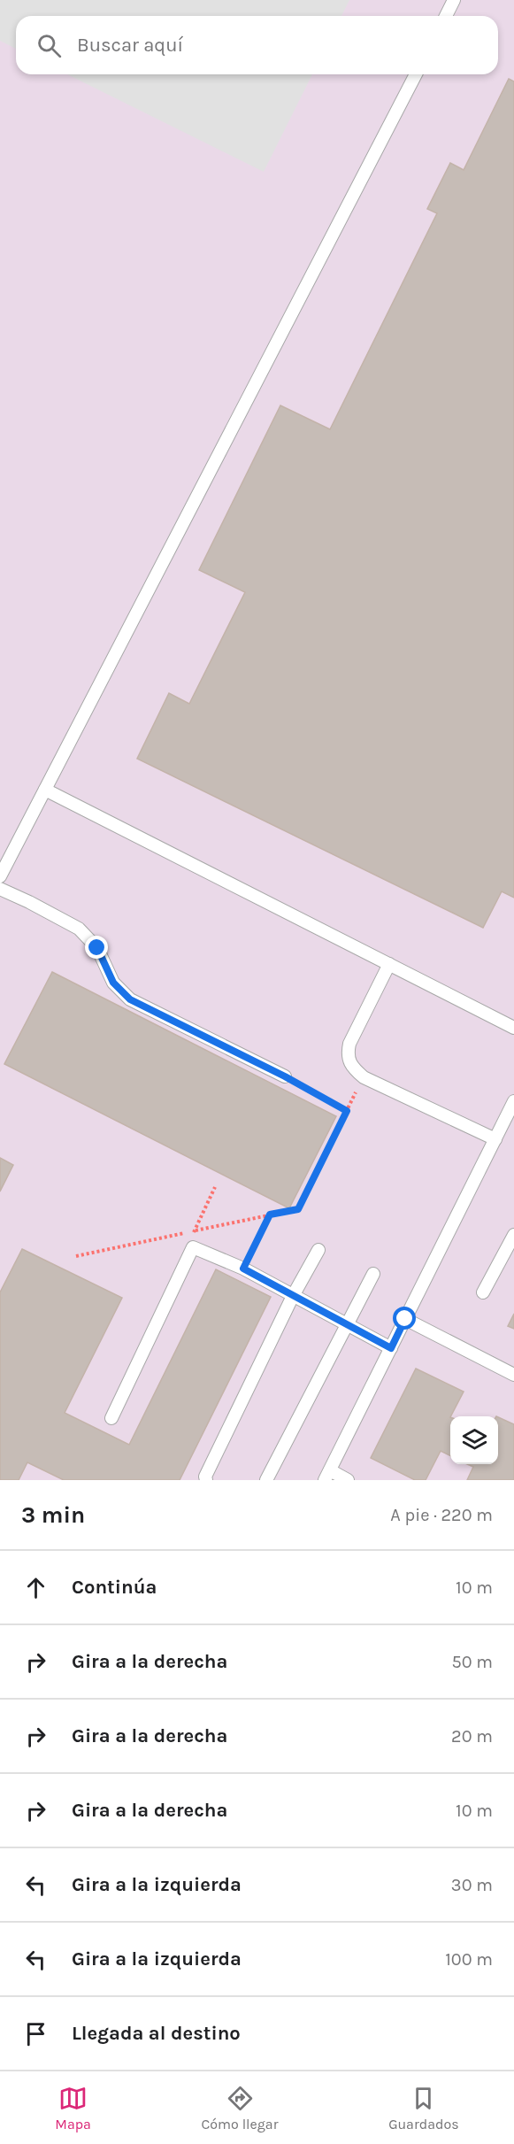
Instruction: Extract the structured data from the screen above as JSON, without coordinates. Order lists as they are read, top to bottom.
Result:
{
  "page": {
    "search": "Buscar aquí",
    "heading": ["3 min", "A pie · 220 m"],
    "list": [
      ["Continúa", "10 m"],
      ["Gira a la derecha", "50 m"],
      ["Gira a la derecha", "20 m"],
      ["Gira a la derecha", "10 m"],
      ["Gira a la izquierda", "30 m"],
      ["Gira a la izquierda", "100 m"],
      "Llegada al destino"
    ],
    "nav": ["Mapa", "Cómo llegar", "Guardados"]
  }
}
